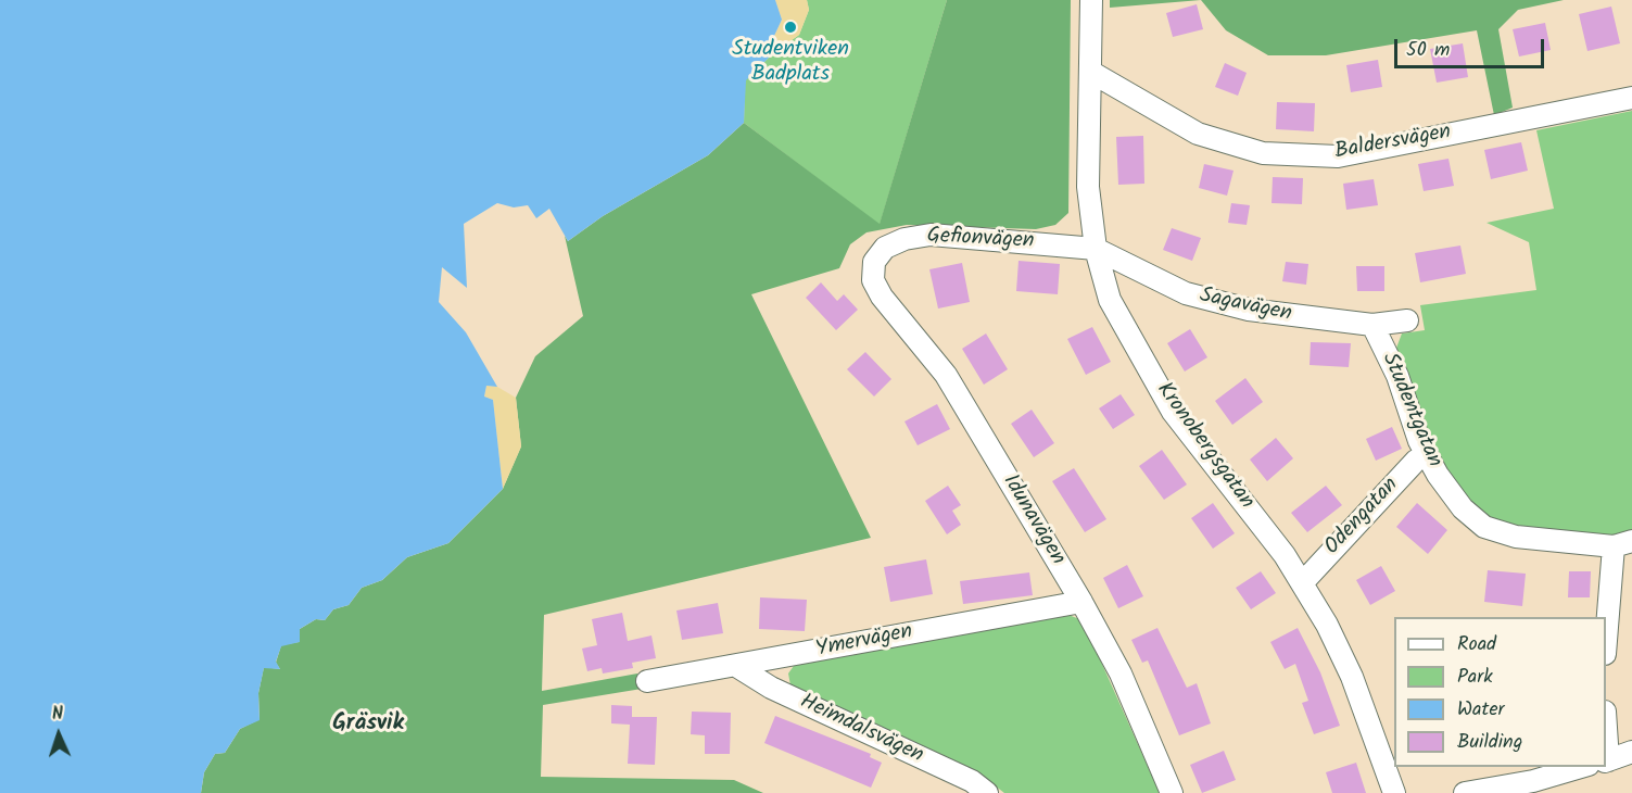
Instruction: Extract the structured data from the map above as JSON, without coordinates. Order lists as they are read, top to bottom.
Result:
{
  "streets": {
    "street": [
      "Baldersvägen",
      "Gefionvägen",
      "Sagavägen",
      "Studentgatan",
      "Kronobergsgatan",
      "Odengatan",
      "Idunavägen",
      "Ymervägen",
      "Heimdalsvägen"
    ]
  },
  "crossings": [
    ["Baldersvägen", "Kronobergsgatan"],
    ["Gefionvägen", "Sagavägen"],
    ["Gefionvägen", "Kronobergsgatan"],
    ["Gefionvägen", "Idunavägen"],
    ["Sagavägen", "Studentgatan"],
    ["Sagavägen", "Kronobergsgatan"],
    ["Studentgatan", "Odengatan"],
    ["Kronobergsgatan", "Odengatan"],
    ["Idunavägen", "Ymervägen"],
    ["Ymervägen", "Heimdalsvägen"]
  ],
  "districts": ["Gräsvik"],
  "places": ["Studentviken Badplats"],
  "legend": [
    "Road",
    "Park",
    "Water",
    "Building"
  ],
  "scale_bar": "50 m",
  "north": "top"
}
